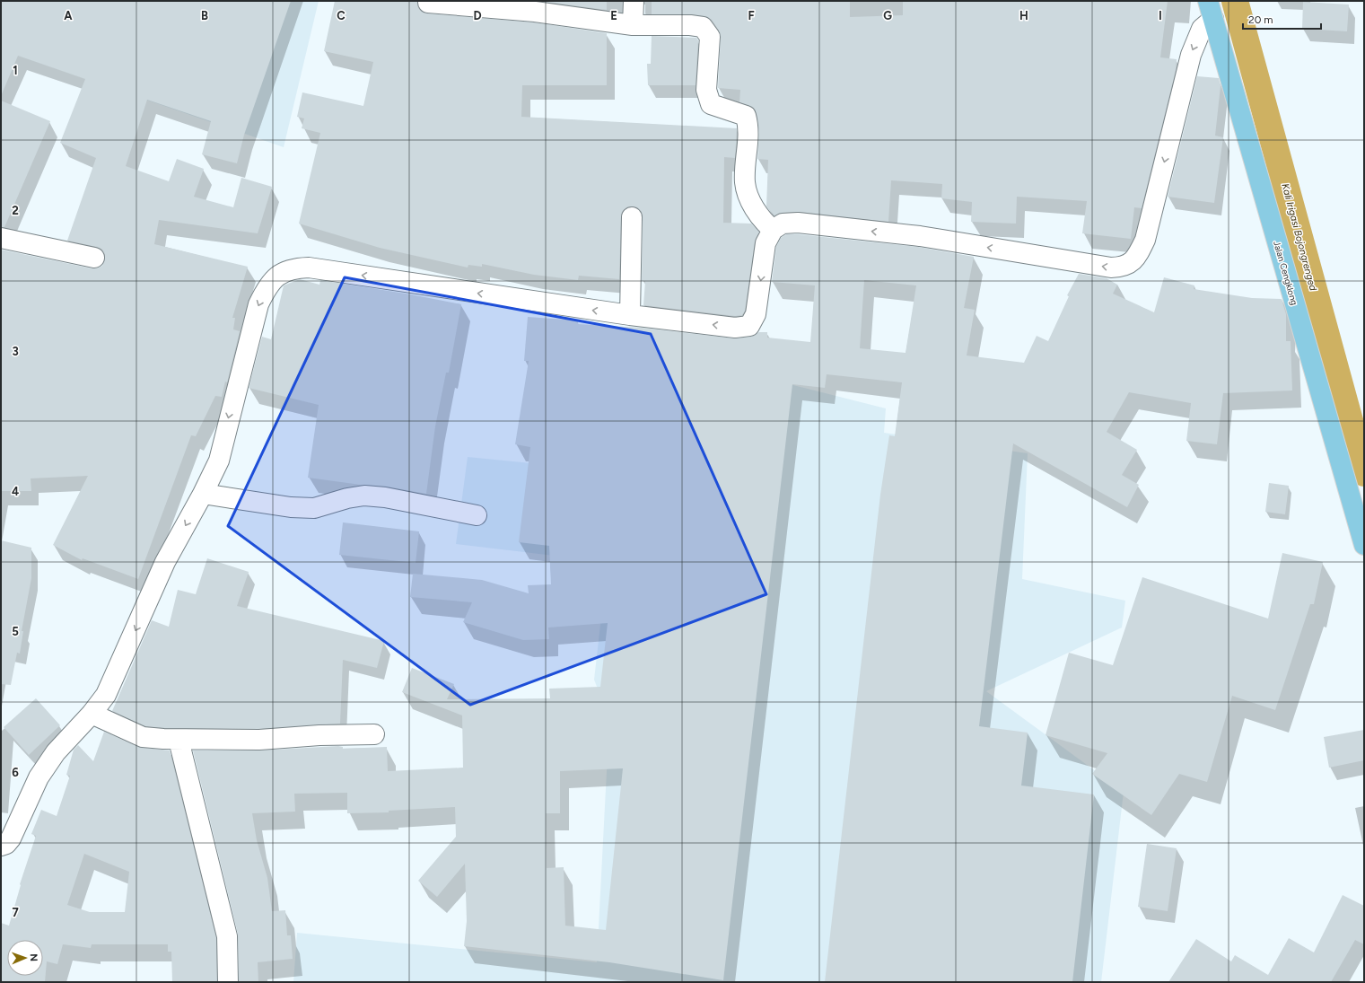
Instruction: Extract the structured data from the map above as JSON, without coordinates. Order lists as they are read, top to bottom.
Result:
{
  "streets": {
    "main road": ["Jalan Cengklong"]
  },
  "water": ["Kali Irigasi Bojongrenged"],
  "scale_bar": "20 m",
  "north": "right",
  "grid": {
    "columns": [
      "A",
      "B",
      "C",
      "D",
      "E",
      "F",
      "G",
      "H",
      "I"
    ],
    "rows": [
      "1",
      "2",
      "3",
      "4",
      "5",
      "6",
      "7"
    ]
  }
}
